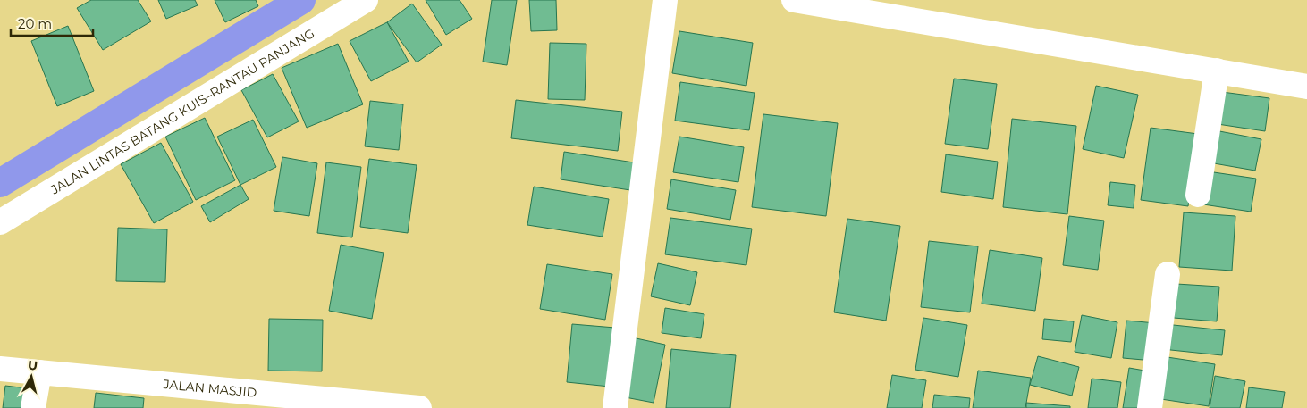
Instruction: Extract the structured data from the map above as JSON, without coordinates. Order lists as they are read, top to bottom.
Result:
{
  "streets": {
    "street": ["JALAN LINTAS BATANG KUIS–RANTAU PANJANG", "JALAN MASJID"]
  },
  "scale_bar": "20 m",
  "north": "top"
}
